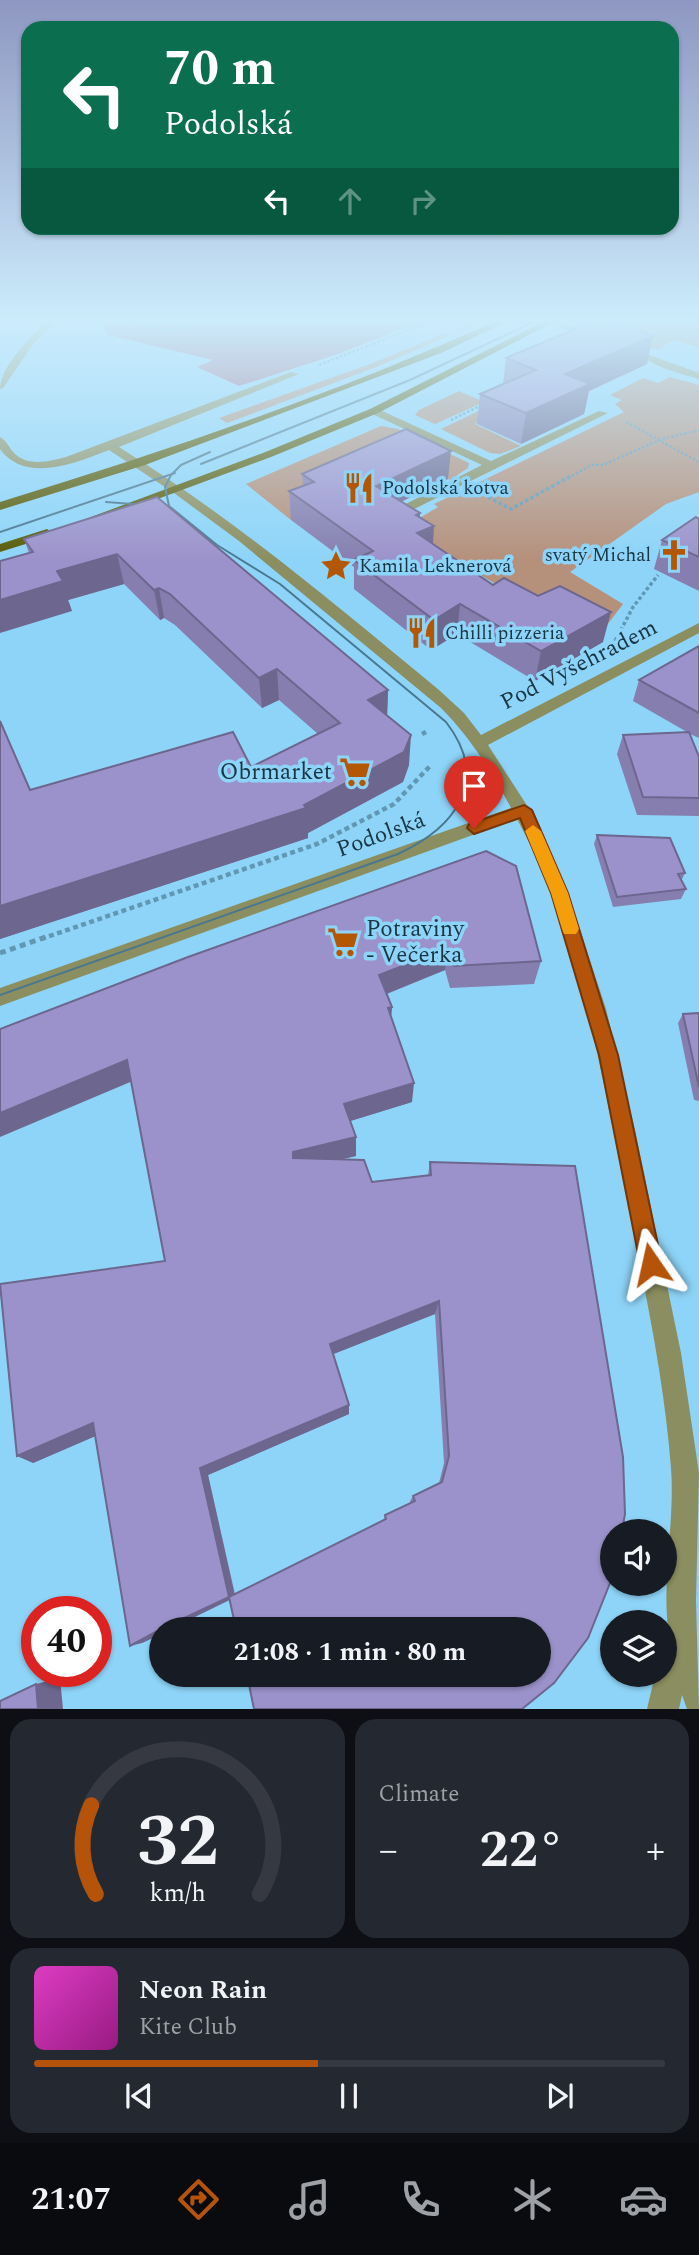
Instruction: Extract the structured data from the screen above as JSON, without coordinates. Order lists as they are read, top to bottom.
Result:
{
  "streets": {
    "street": ["Pod Vyšehradem", "Podolská"]
  },
  "places": {
    "restaurant": ["Podolská kotva", "Chilli pizzeria"],
    "church": ["svatý Michal"],
    "place": ["Kamila Leknerová"],
    "supermarket": ["Obrmarket", "Potraviny - Večerka"]
  },
  "page": {
    "turn": ["70 m", "Podolská"],
    "limit": "40",
    "trip": "21:08 · 1 min · 80 m",
    "tile": "Climate",
    "heat": ["−", "22°", "+"],
    "song": ["Neon Rain", "Kite Club"],
    "tabs": "21:07",
    "gauge": ["32", "km/h"]
  }
}
